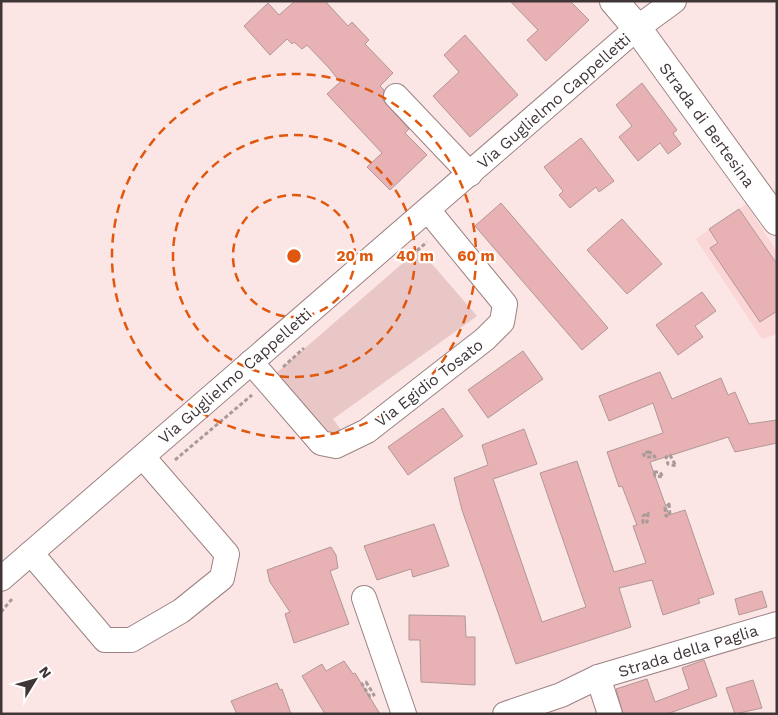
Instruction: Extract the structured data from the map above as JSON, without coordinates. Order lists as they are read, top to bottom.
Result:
{
  "streets": {
    "street": [
      "Via Guglielmo Cappelletti",
      "Strada di Bertesina",
      "Via Egidio Tosato",
      "Strada della Paglia"
    ]
  },
  "crossings": [
    ["Via Guglielmo Cappelletti", "Strada di Bertesina"],
    ["Via Guglielmo Cappelletti", "Via Egidio Tosato"]
  ],
  "north": "top right",
  "rings": ["20 m", "40 m", "60 m"]
}
